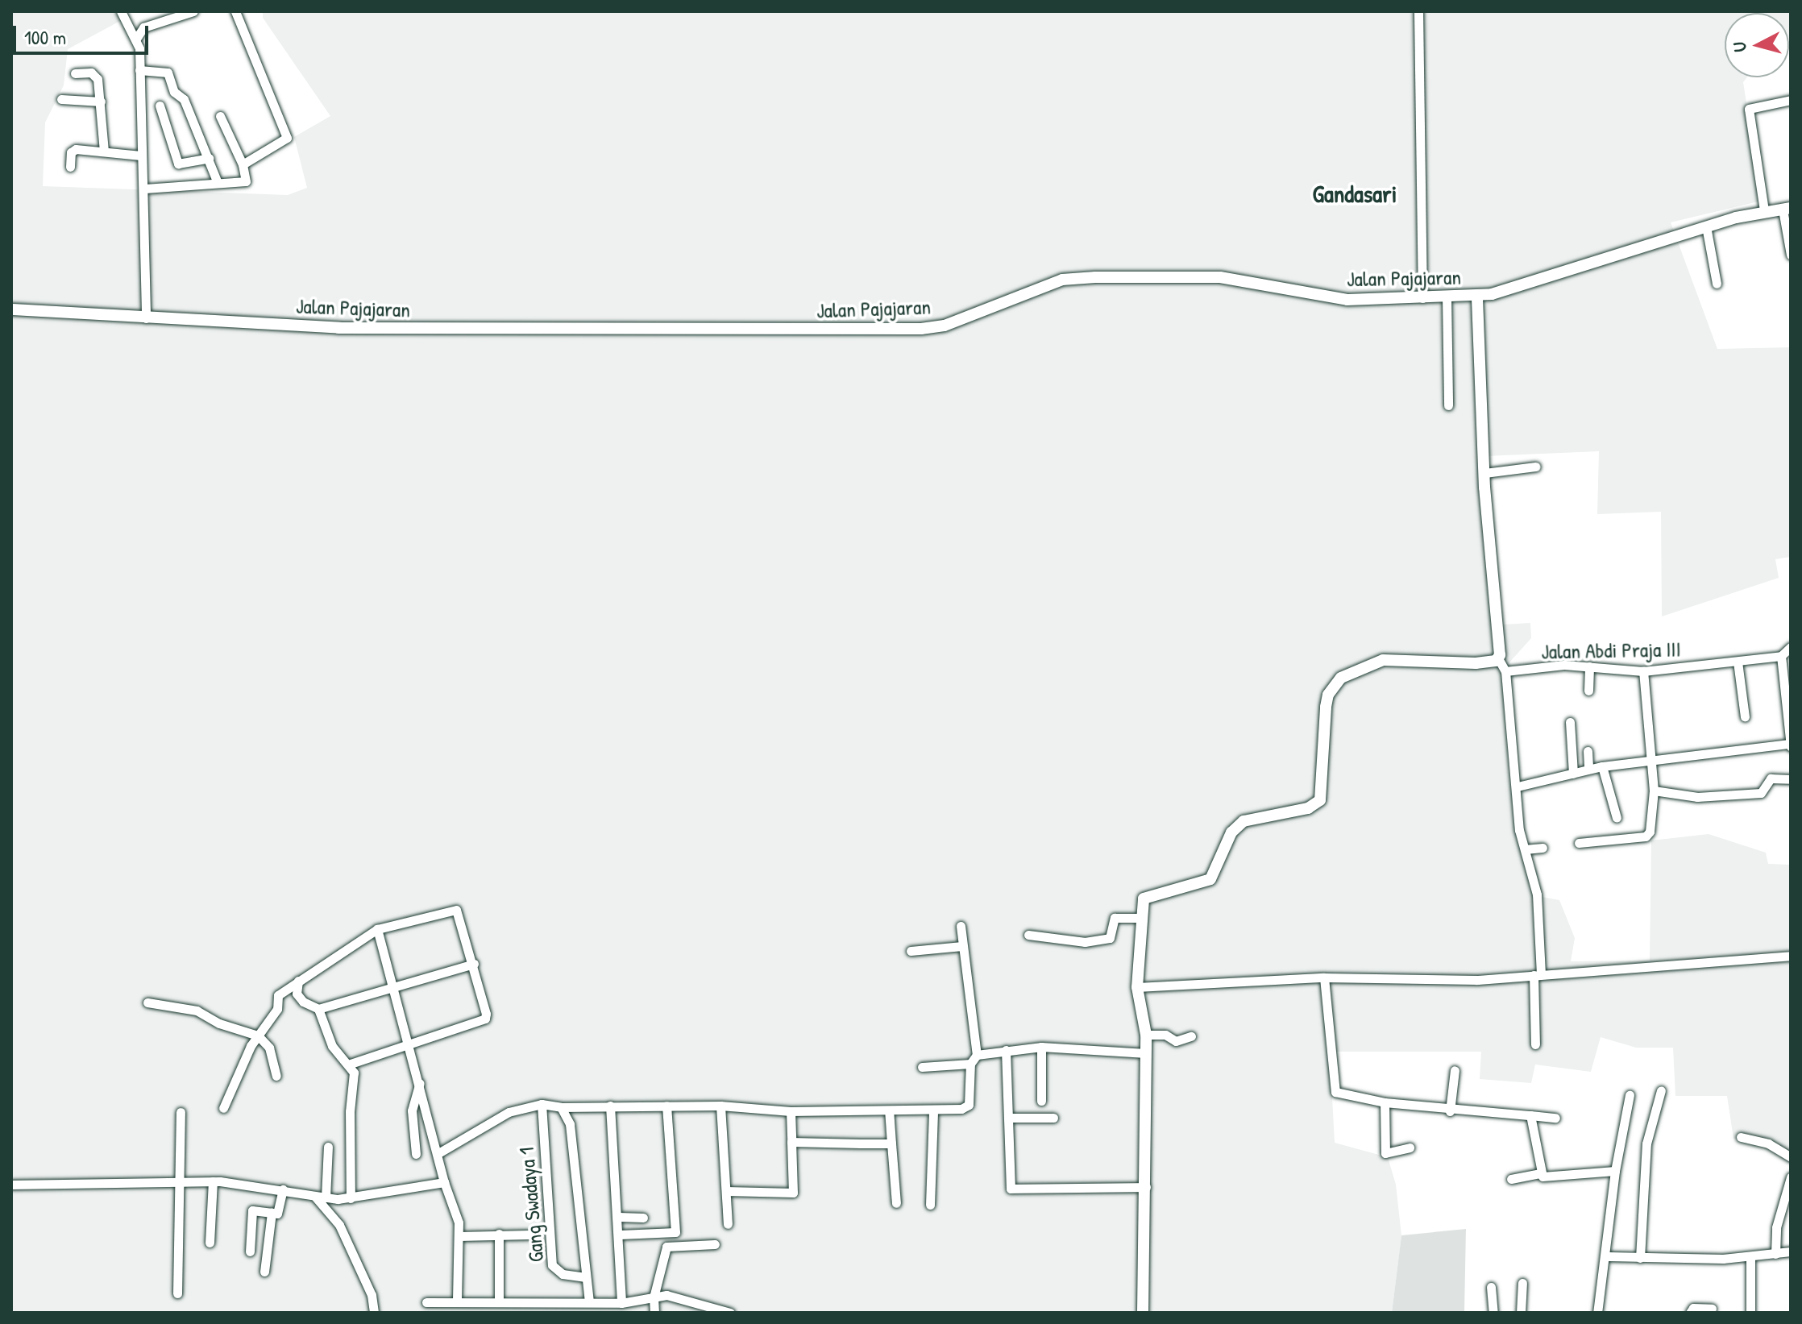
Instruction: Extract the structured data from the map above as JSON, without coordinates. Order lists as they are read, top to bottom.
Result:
{
  "streets": {
    "main road": ["Jalan Pajajaran"],
    "street": ["Jalan Abdi Praja III", "Gang Swadaya 1"]
  },
  "districts": ["Gandasari"],
  "scale_bar": "100 m",
  "north": "left"
}
